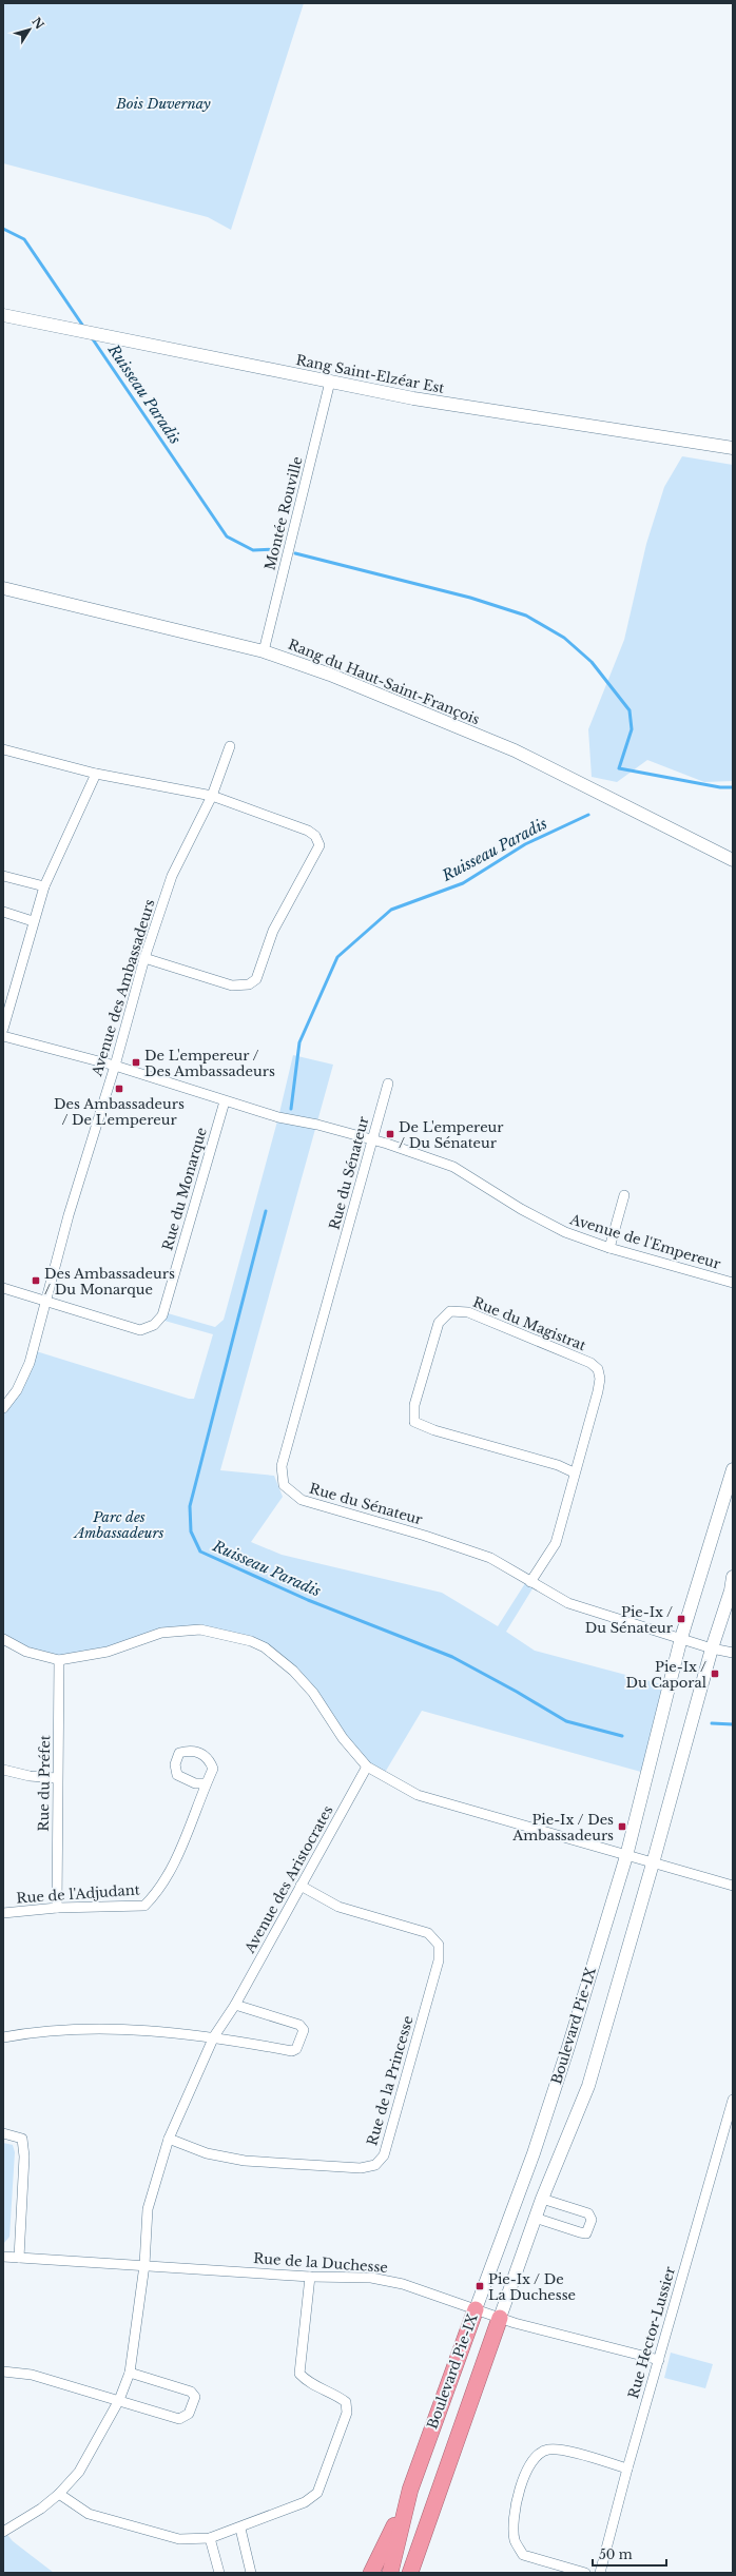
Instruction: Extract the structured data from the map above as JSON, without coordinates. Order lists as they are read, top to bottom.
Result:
{
  "streets": {
    "highway": ["Boulevard Pie-IX"],
    "street": [
      "Rang Saint-Elzéar Est",
      "Montée Rouville",
      "Rang du Haut-Saint-François",
      "Avenue des Ambassadeurs",
      "Rue du Sénateur",
      "Rue du Monarque",
      "Avenue de l'Empereur",
      "Rue du Magistrat",
      "Rue du Préfet",
      "Avenue des Aristocrates",
      "Rue de l'Adjudant",
      "Rue de la Princesse",
      "Rue de la Duchesse",
      "Rue Hector-Lussier"
    ]
  },
  "crossings": [
    ["Rang Saint-Elzéar Est", "Montée Rouville"],
    ["Montée Rouville", "Rang du Haut-Saint-François"],
    ["Avenue des Ambassadeurs", "Rue du Monarque"],
    ["Avenue des Ambassadeurs", "Avenue de l'Empereur"],
    ["Rue du Sénateur", "Avenue de l'Empereur"],
    ["Rue du Sénateur", "Rue du Magistrat"],
    ["Rue du Sénateur", "Boulevard Pie-IX"],
    ["Rue du Monarque", "Avenue de l'Empereur"],
    ["Rue du Préfet", "Rue de l'Adjudant"],
    ["Avenue des Aristocrates", "Rue de la Princesse"],
    ["Avenue des Aristocrates", "Rue de la Duchesse"],
    ["Boulevard Pie-IX", "Rue de la Duchesse"],
    ["Rue de la Duchesse", "Rue Hector-Lussier"]
  ],
  "water": ["Ruisseau Paradis"],
  "parks": ["Bois Duvernay", "Parc des Ambassadeurs"],
  "places": {
    "transit": [
      "De L'empereur / Des Ambassadeurs",
      "Des Ambassadeurs / De L'empereur",
      "De L'empereur / Du Sénateur",
      "Des Ambassadeurs / Du Monarque",
      "Pie-Ix / Du Sénateur",
      "Pie-Ix / Du Caporal",
      "Pie-Ix / Des Ambassadeurs",
      "Pie-Ix / De La Duchesse"
    ]
  },
  "scale_bar": "50 m",
  "north": "top right"
}
